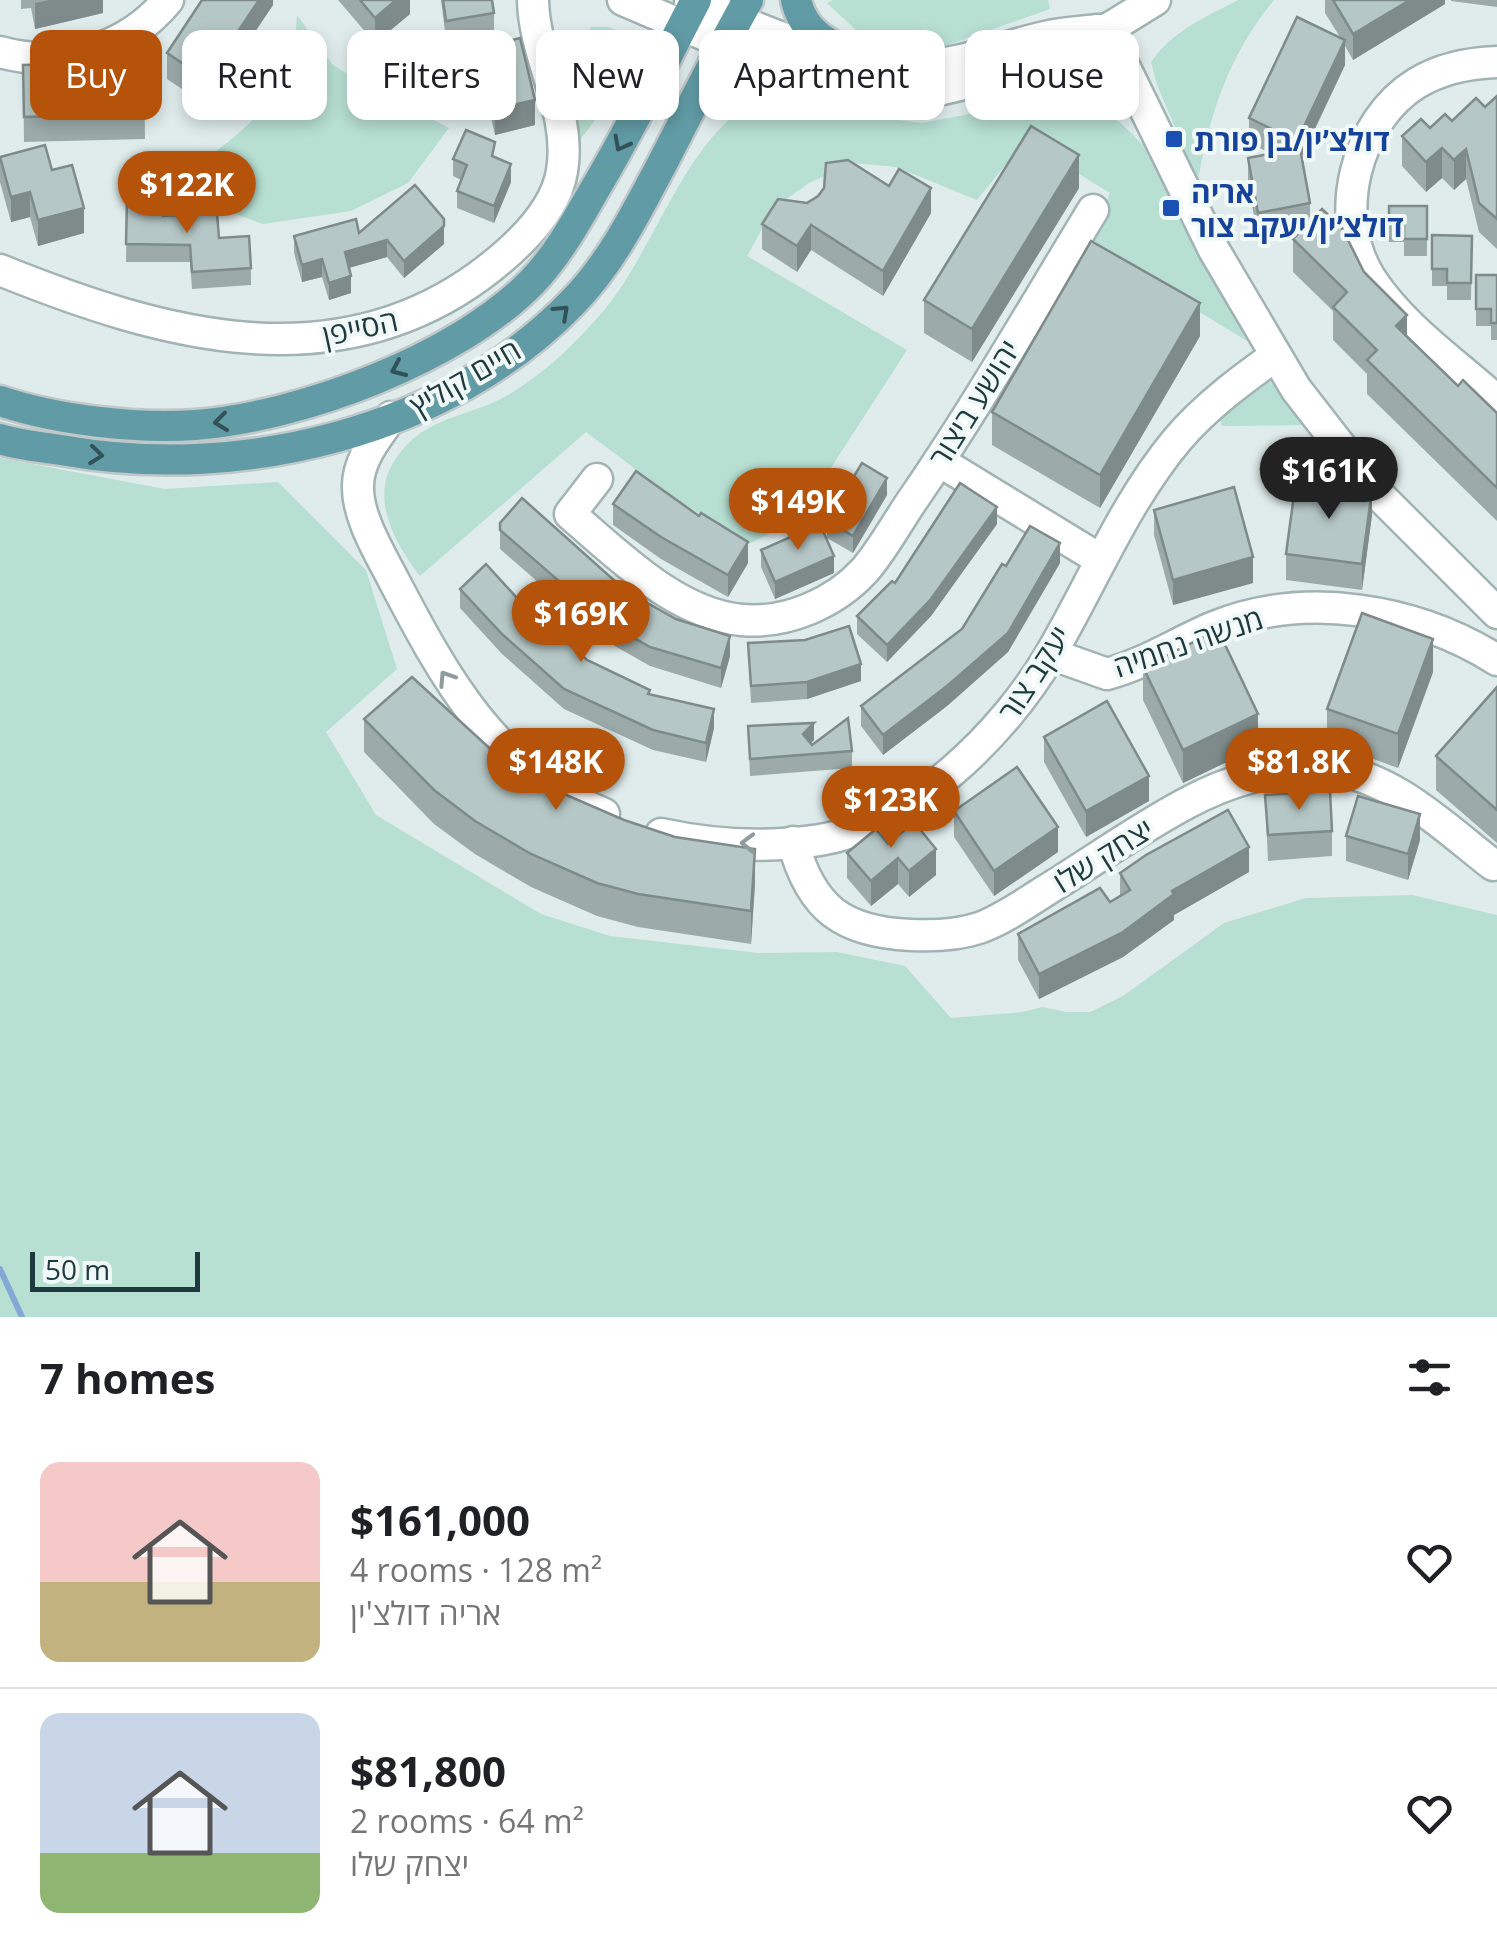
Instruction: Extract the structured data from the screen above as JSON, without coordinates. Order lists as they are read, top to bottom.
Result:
{
  "streets": {
    "main road": ["חיים קוליץ"],
    "street": [
      "הסייפן",
      "יהושע ביצור",
      "מנשה נחמיה",
      "יעקב צור",
      "יצחק שלו"
    ]
  },
  "crossings": [
    ["חיים קוליץ", "יעקב צור"],
    ["מנשה נחמיה", "יעקב צור"],
    ["יעקב צור", "יצחק שלו"]
  ],
  "one_way": ["יעקב צור"],
  "places": {
    "transit": ["דולצ׳ין/בן פורת", "אריה דולצ׳ין/יעקב צור"]
  },
  "scale_bar": "50 m",
  "page": {
    "chip": [
      "Buy",
      "Rent",
      "Filters",
      "New",
      "Apartment",
      "House"
    ],
    "price": [
      "$122K",
      "$161K",
      "$149K",
      "$169K",
      "$148K",
      "$81.8K",
      "$123K"
    ],
    "scale": "50 m",
    "heading": "7 homes",
    "list": [
      {
        "name": "$161,000",
        "note": "4 rooms · 128 m² · אריה דולצ'ין"
      },
      {
        "name": "$81,800",
        "note": "2 rooms · 64 m² · יצחק שלו"
      }
    ]
  }
}
